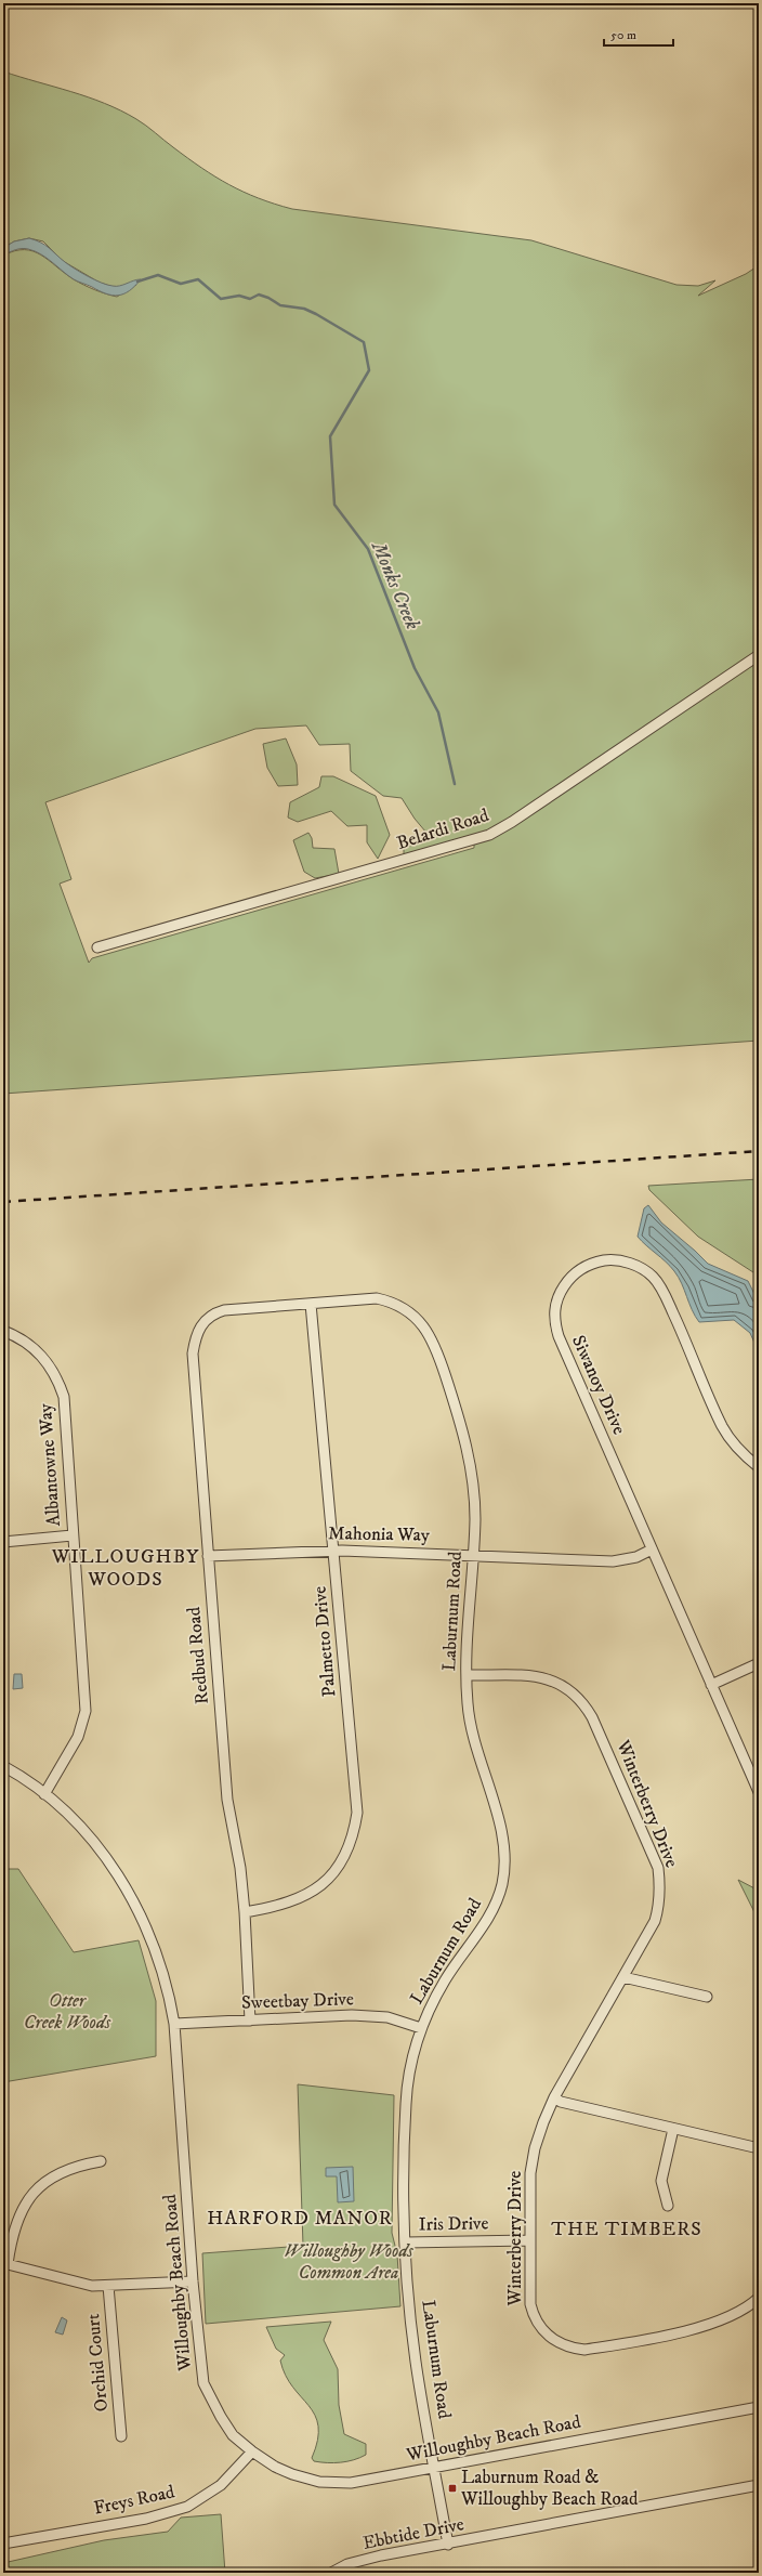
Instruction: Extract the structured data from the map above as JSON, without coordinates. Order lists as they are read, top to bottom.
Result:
{
  "streets": {
    "street": [
      "Belardi Road",
      "Siwanoy Drive",
      "Albantowne Way",
      "Mahonia Way",
      "Laburnum Road",
      "Palmetto Drive",
      "Redbud Road",
      "Winterberry Drive",
      "Sweetbay Drive",
      "Iris Drive",
      "Willoughby Beach Road",
      "Orchid Court",
      "Freys Road",
      "Ebbtide Drive"
    ]
  },
  "crossings": [
    ["Siwanoy Drive", "Mahonia Way"],
    ["Albantowne Way", "Willoughby Beach Road"],
    ["Mahonia Way", "Laburnum Road"],
    ["Mahonia Way", "Palmetto Drive"],
    ["Mahonia Way", "Redbud Road"],
    ["Laburnum Road", "Palmetto Drive"],
    ["Laburnum Road", "Redbud Road"],
    ["Laburnum Road", "Winterberry Drive"],
    ["Laburnum Road", "Sweetbay Drive"],
    ["Laburnum Road", "Iris Drive"],
    ["Laburnum Road", "Willoughby Beach Road"],
    ["Laburnum Road", "Ebbtide Drive"],
    ["Palmetto Drive", "Redbud Road"],
    ["Redbud Road", "Sweetbay Drive"],
    ["Winterberry Drive", "Iris Drive"],
    ["Sweetbay Drive", "Willoughby Beach Road"],
    ["Willoughby Beach Road", "Freys Road"]
  ],
  "districts": ["WILLOUGHBY WOODS", "HARFORD MANOR", "THE TIMBERS"],
  "water": ["Monks Creek"],
  "parks": ["Otter Creek Woods", "Willoughby Woods Common Area"],
  "places": {
    "transit": ["Laburnum Road & Willoughby Beach Road"]
  },
  "scale_bar": "50 m"
}
